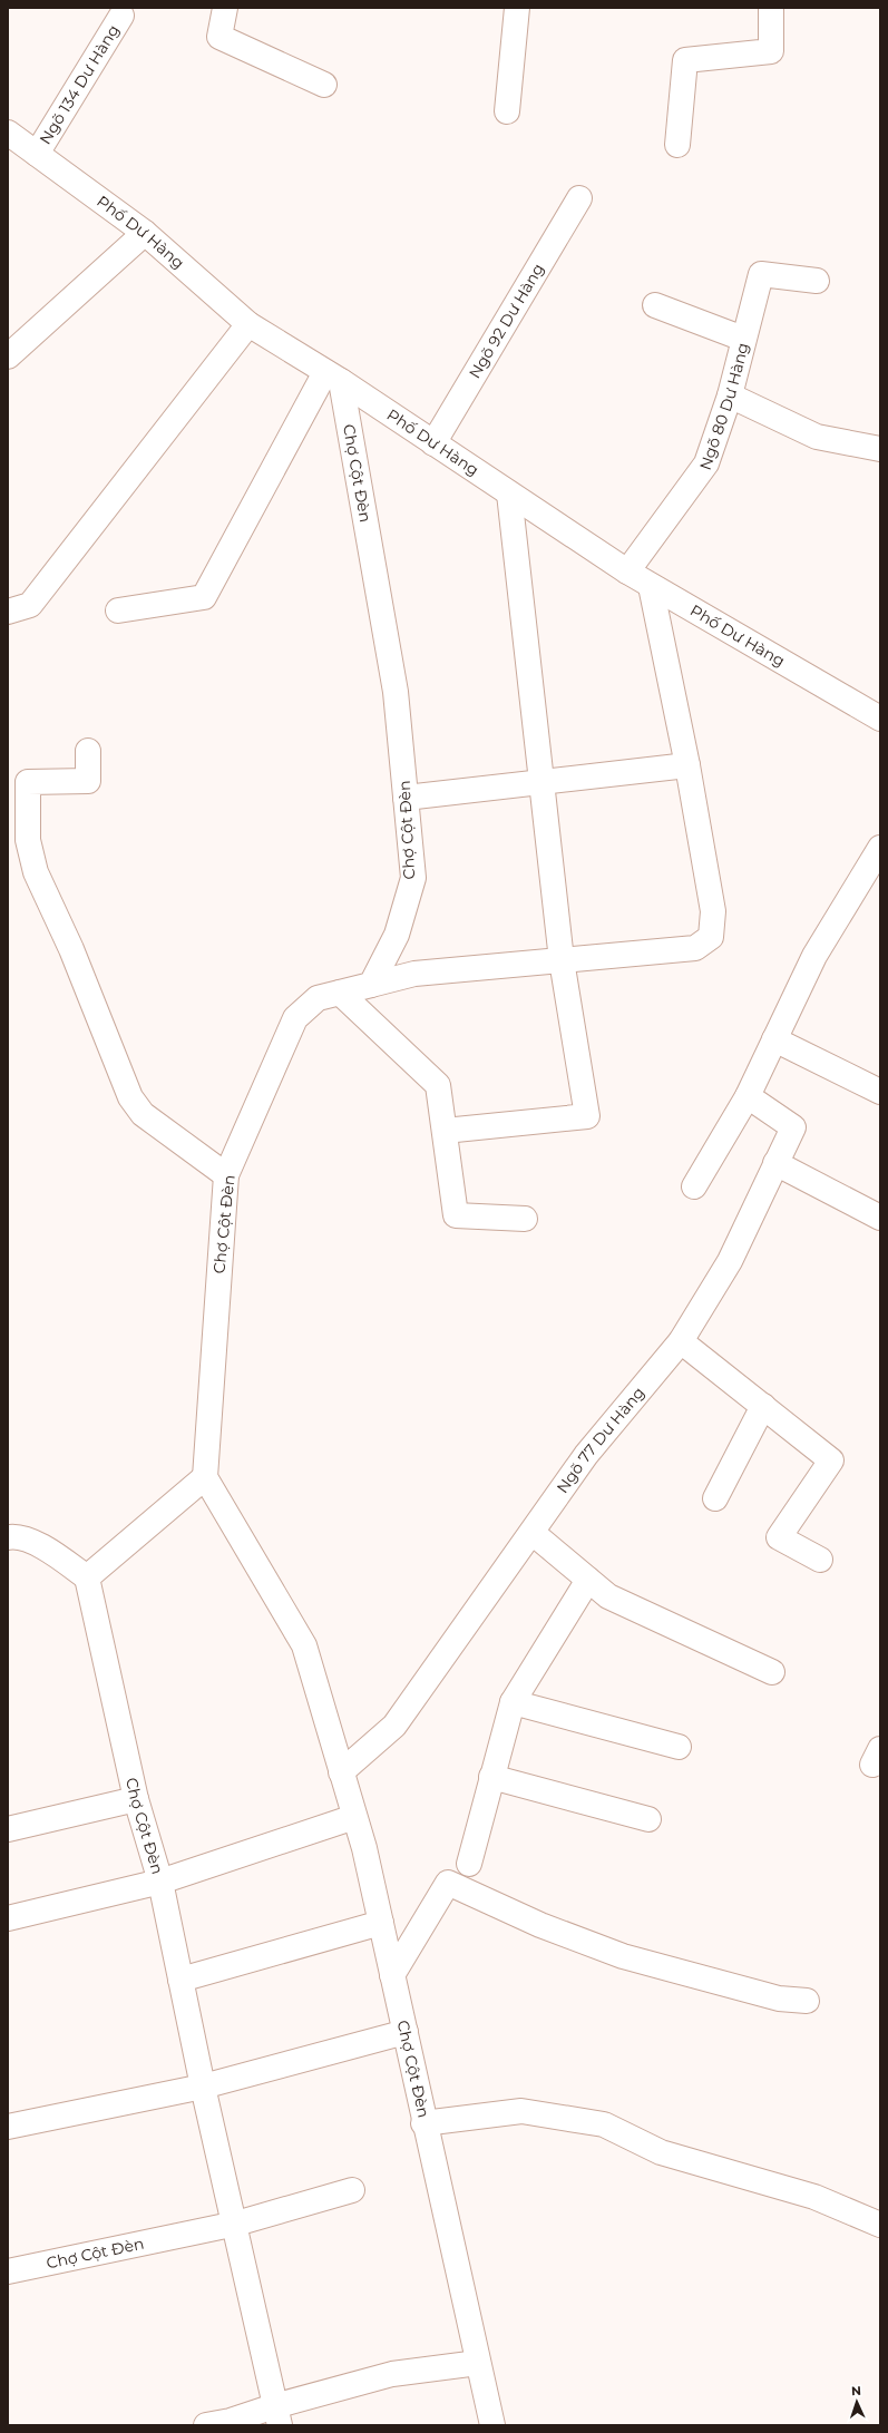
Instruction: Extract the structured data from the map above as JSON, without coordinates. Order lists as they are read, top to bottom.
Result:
{
  "streets": {
    "street": [
      "Ngõ 134 Dư Hàng",
      "Phố Dư Hàng",
      "Ngõ 92 Dư Hàng",
      "Ngõ 80 Dư Hàng",
      "Chợ Cột Đèn",
      "Ngõ 77 Dư Hàng"
    ]
  },
  "crossings": [
    ["Ngõ 134 Dư Hàng", "Phố Dư Hàng"],
    ["Phố Dư Hàng", "Ngõ 92 Dư Hàng"],
    ["Phố Dư Hàng", "Ngõ 80 Dư Hàng"],
    ["Phố Dư Hàng", "Chợ Cột Đèn"],
    ["Chợ Cột Đèn", "Ngõ 77 Dư Hàng"]
  ],
  "north": "top"
}
